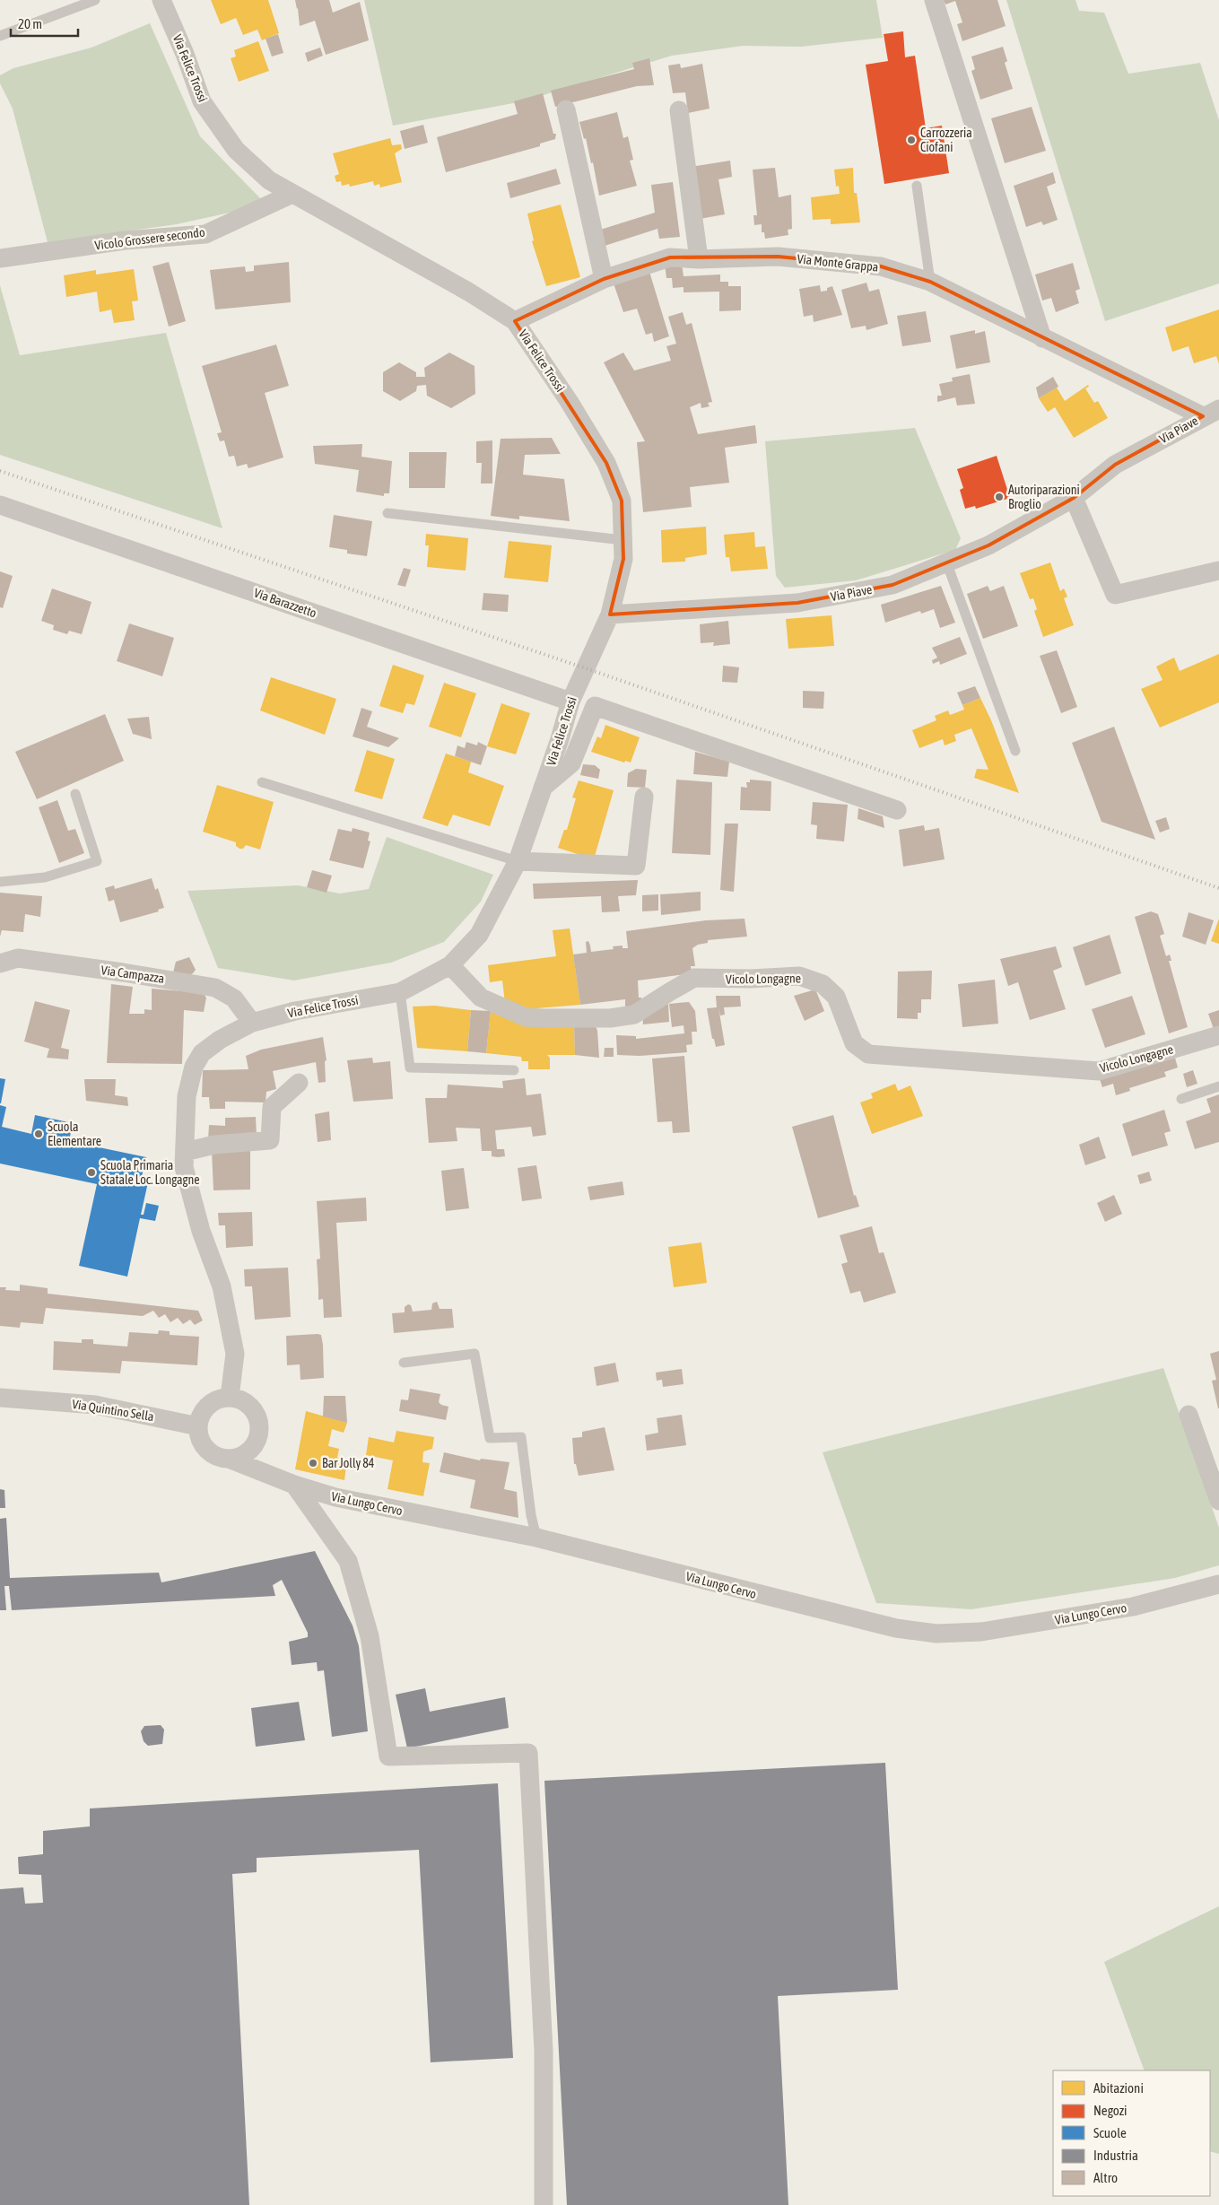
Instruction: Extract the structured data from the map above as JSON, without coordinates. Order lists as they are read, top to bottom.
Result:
{
  "streets": {
    "street": [
      "Via Felice Trossi",
      "Vicolo Grossere secondo",
      "Via Monte Grappa",
      "Via Piave",
      "Via Barazzetto",
      "Via Campazza",
      "Vicolo Longagne",
      "Via Quintino Sella",
      "Via Lungo Cervo"
    ]
  },
  "crossings": [
    ["Via Felice Trossi", "Vicolo Grossere secondo"],
    ["Via Felice Trossi", "Via Monte Grappa"],
    ["Via Felice Trossi", "Via Piave"],
    ["Via Felice Trossi", "Via Barazzetto"],
    ["Via Felice Trossi", "Via Campazza"],
    ["Via Felice Trossi", "Vicolo Longagne"],
    ["Via Felice Trossi", "Via Quintino Sella"],
    ["Via Felice Trossi", "Via Lungo Cervo"],
    ["Via Monte Grappa", "Via Piave"],
    ["Via Quintino Sella", "Via Lungo Cervo"]
  ],
  "places": [
    "Carrozzeria Ciofani",
    "Autoriparazioni Broglio",
    "Scuola Elementare",
    "Scuola Primaria Statale Loc. Longagne",
    "Bar Jolly 84"
  ],
  "legend": [
    "Abitazioni",
    "Negozi",
    "Scuole",
    "Industria",
    "Altro"
  ],
  "scale_bar": "20 m"
}
